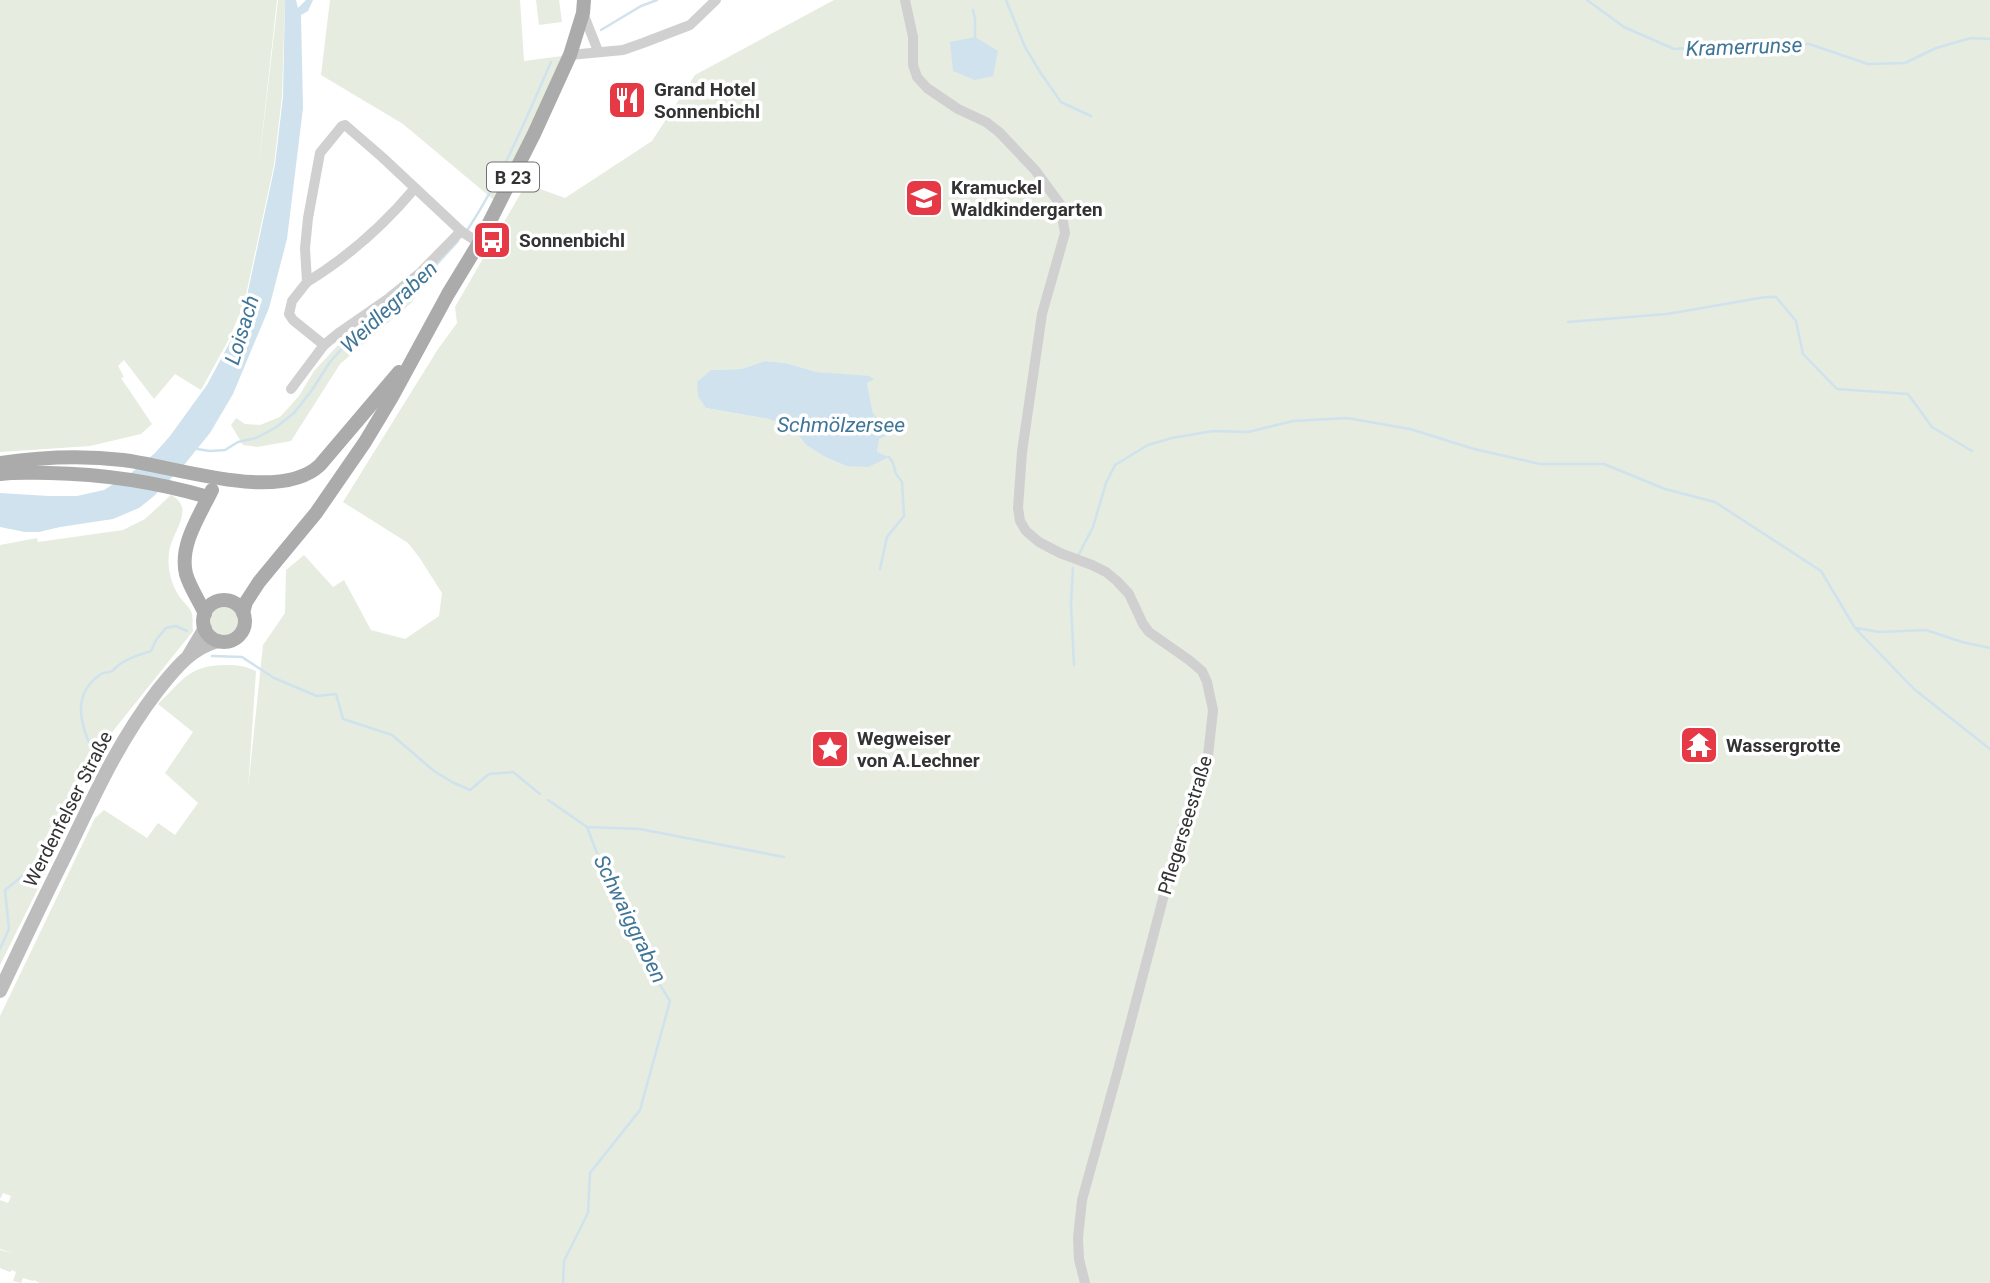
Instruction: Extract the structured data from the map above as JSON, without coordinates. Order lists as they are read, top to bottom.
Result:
{
  "streets": {
    "main road": ["B 23"],
    "street": ["Werdenfelser Straße", "Pflegerseestraße"]
  },
  "crossings": [
    ["B 23", "Werdenfelser Straße"]
  ],
  "water": [
    "Kramerrunse",
    "Weidlegraben",
    "Loisach",
    "Schmölzersee",
    "Schwaiggraben"
  ],
  "places": {
    "restaurant": ["Grand Hotel Sonnenbichl"],
    "school or university": ["Kramuckel Waldkindergarten"],
    "bus stop": ["Sonnenbichl"],
    "temple": ["Wassergrotte"],
    "place": ["Wegweiser von A.Lechner"]
  }
}
